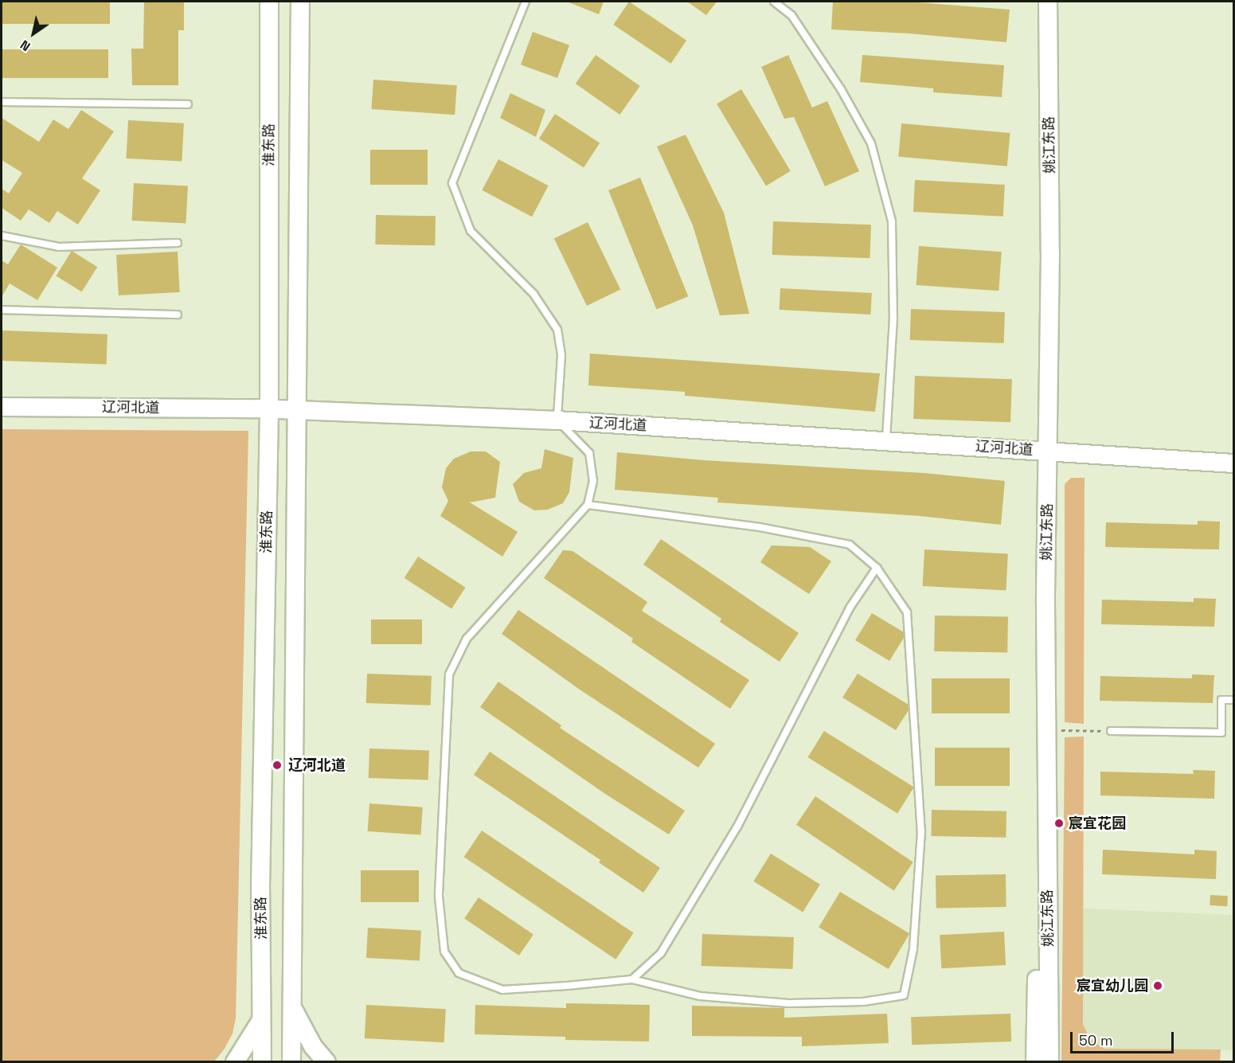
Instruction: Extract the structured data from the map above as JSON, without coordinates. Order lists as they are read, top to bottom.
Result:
{
  "streets": {
    "street": ["淮东路", "姚江东路", "辽河北道"]
  },
  "crossings": [
    ["淮东路", "辽河北道"],
    ["姚江东路", "辽河北道"]
  ],
  "places": ["辽河北道", "宸宜花园", "宸宜幼儿园"],
  "scale_bar": "50 m",
  "north": "bottom left"
}
